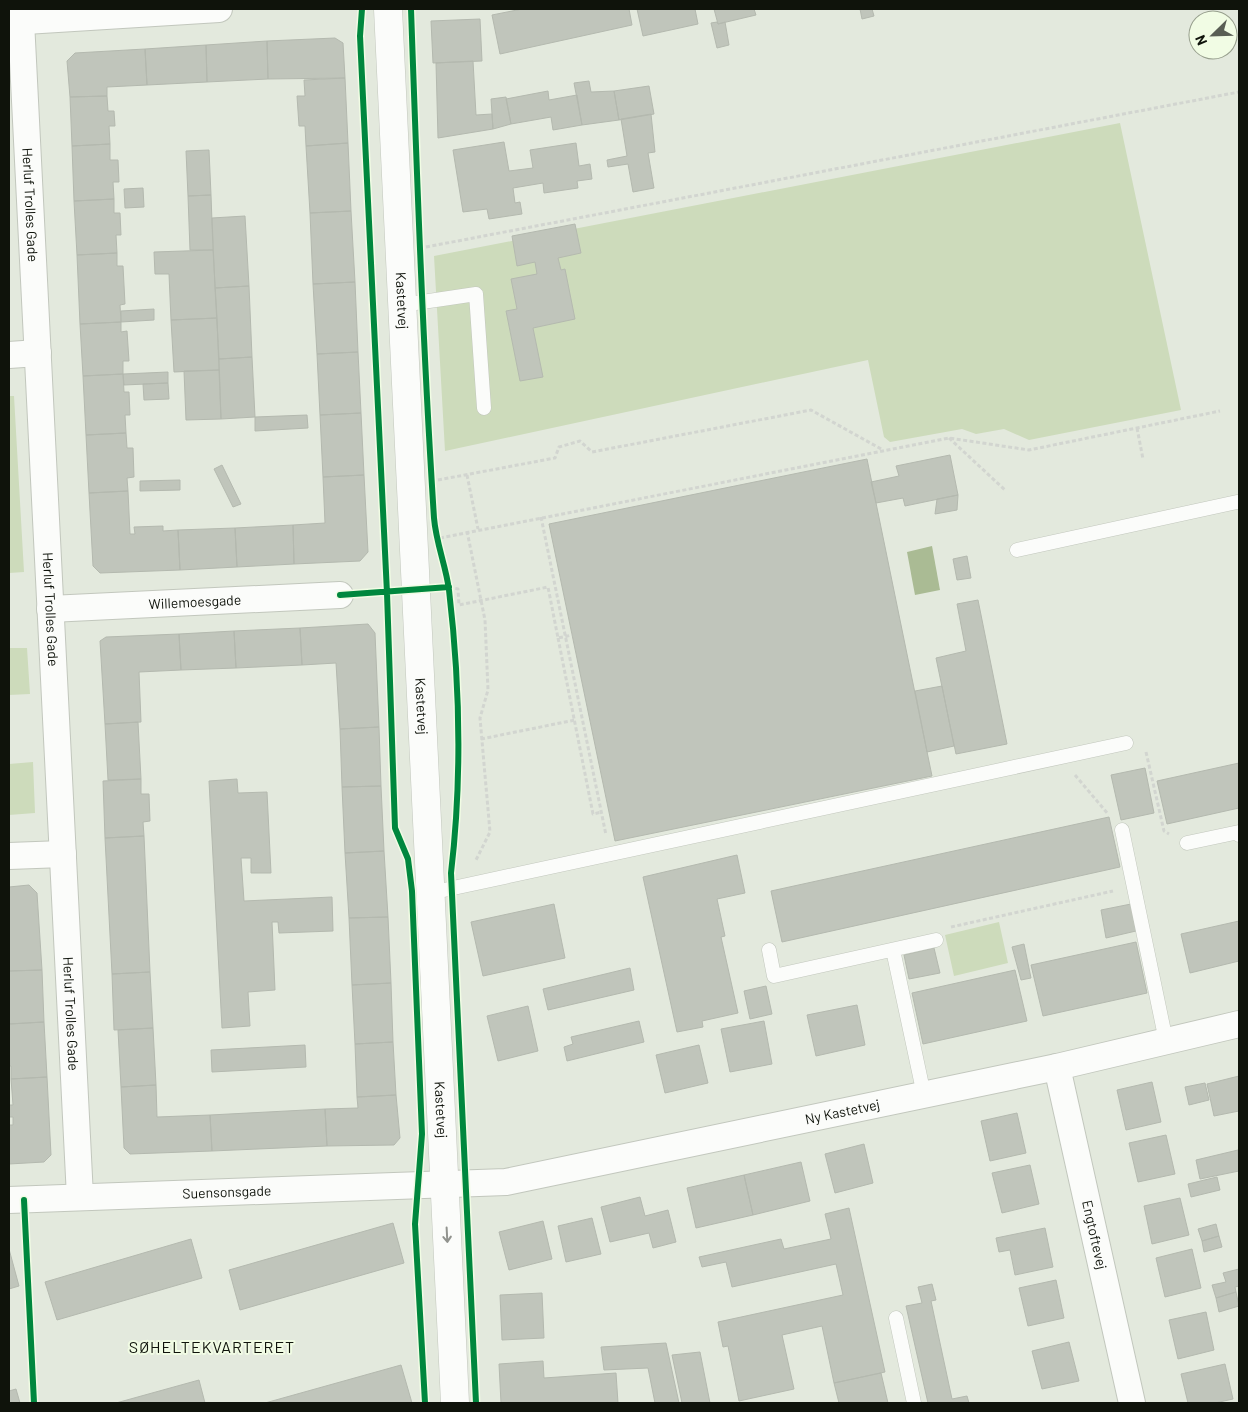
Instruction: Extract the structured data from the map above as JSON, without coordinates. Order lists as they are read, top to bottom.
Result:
{
  "streets": {
    "street": [
      "Herluf Trolles Gade",
      "Kastetvej",
      "Willemoesgade",
      "Ny Kastetvej",
      "Suensonsgade",
      "Engtoftevej"
    ]
  },
  "crossings": [
    ["Herluf Trolles Gade", "Willemoesgade"],
    ["Herluf Trolles Gade", "Suensonsgade"],
    ["Kastetvej", "Ny Kastetvej"],
    ["Kastetvej", "Suensonsgade"],
    ["Ny Kastetvej", "Suensonsgade"],
    ["Ny Kastetvej", "Engtoftevej"]
  ],
  "districts": ["SØHELTEKVARTERET"],
  "north": "bottom left"
}
